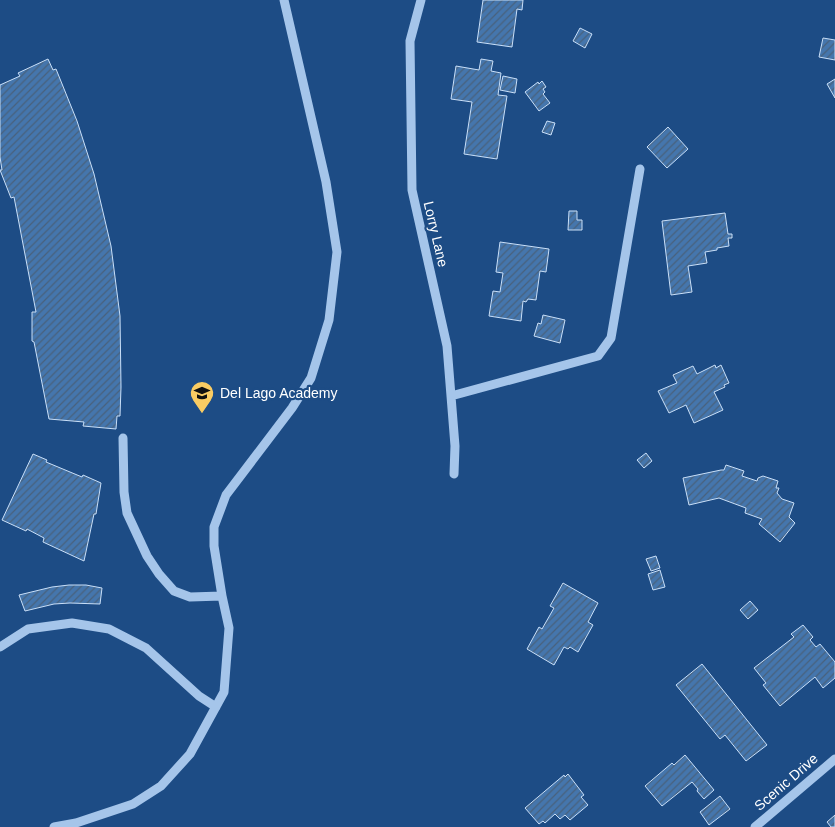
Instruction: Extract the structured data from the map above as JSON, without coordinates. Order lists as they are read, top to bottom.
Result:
{
  "streets": {
    "street": ["Lorry Lane", "Scenic Drive"]
  },
  "places": {
    "school or university": ["Del Lago Academy"]
  }
}
